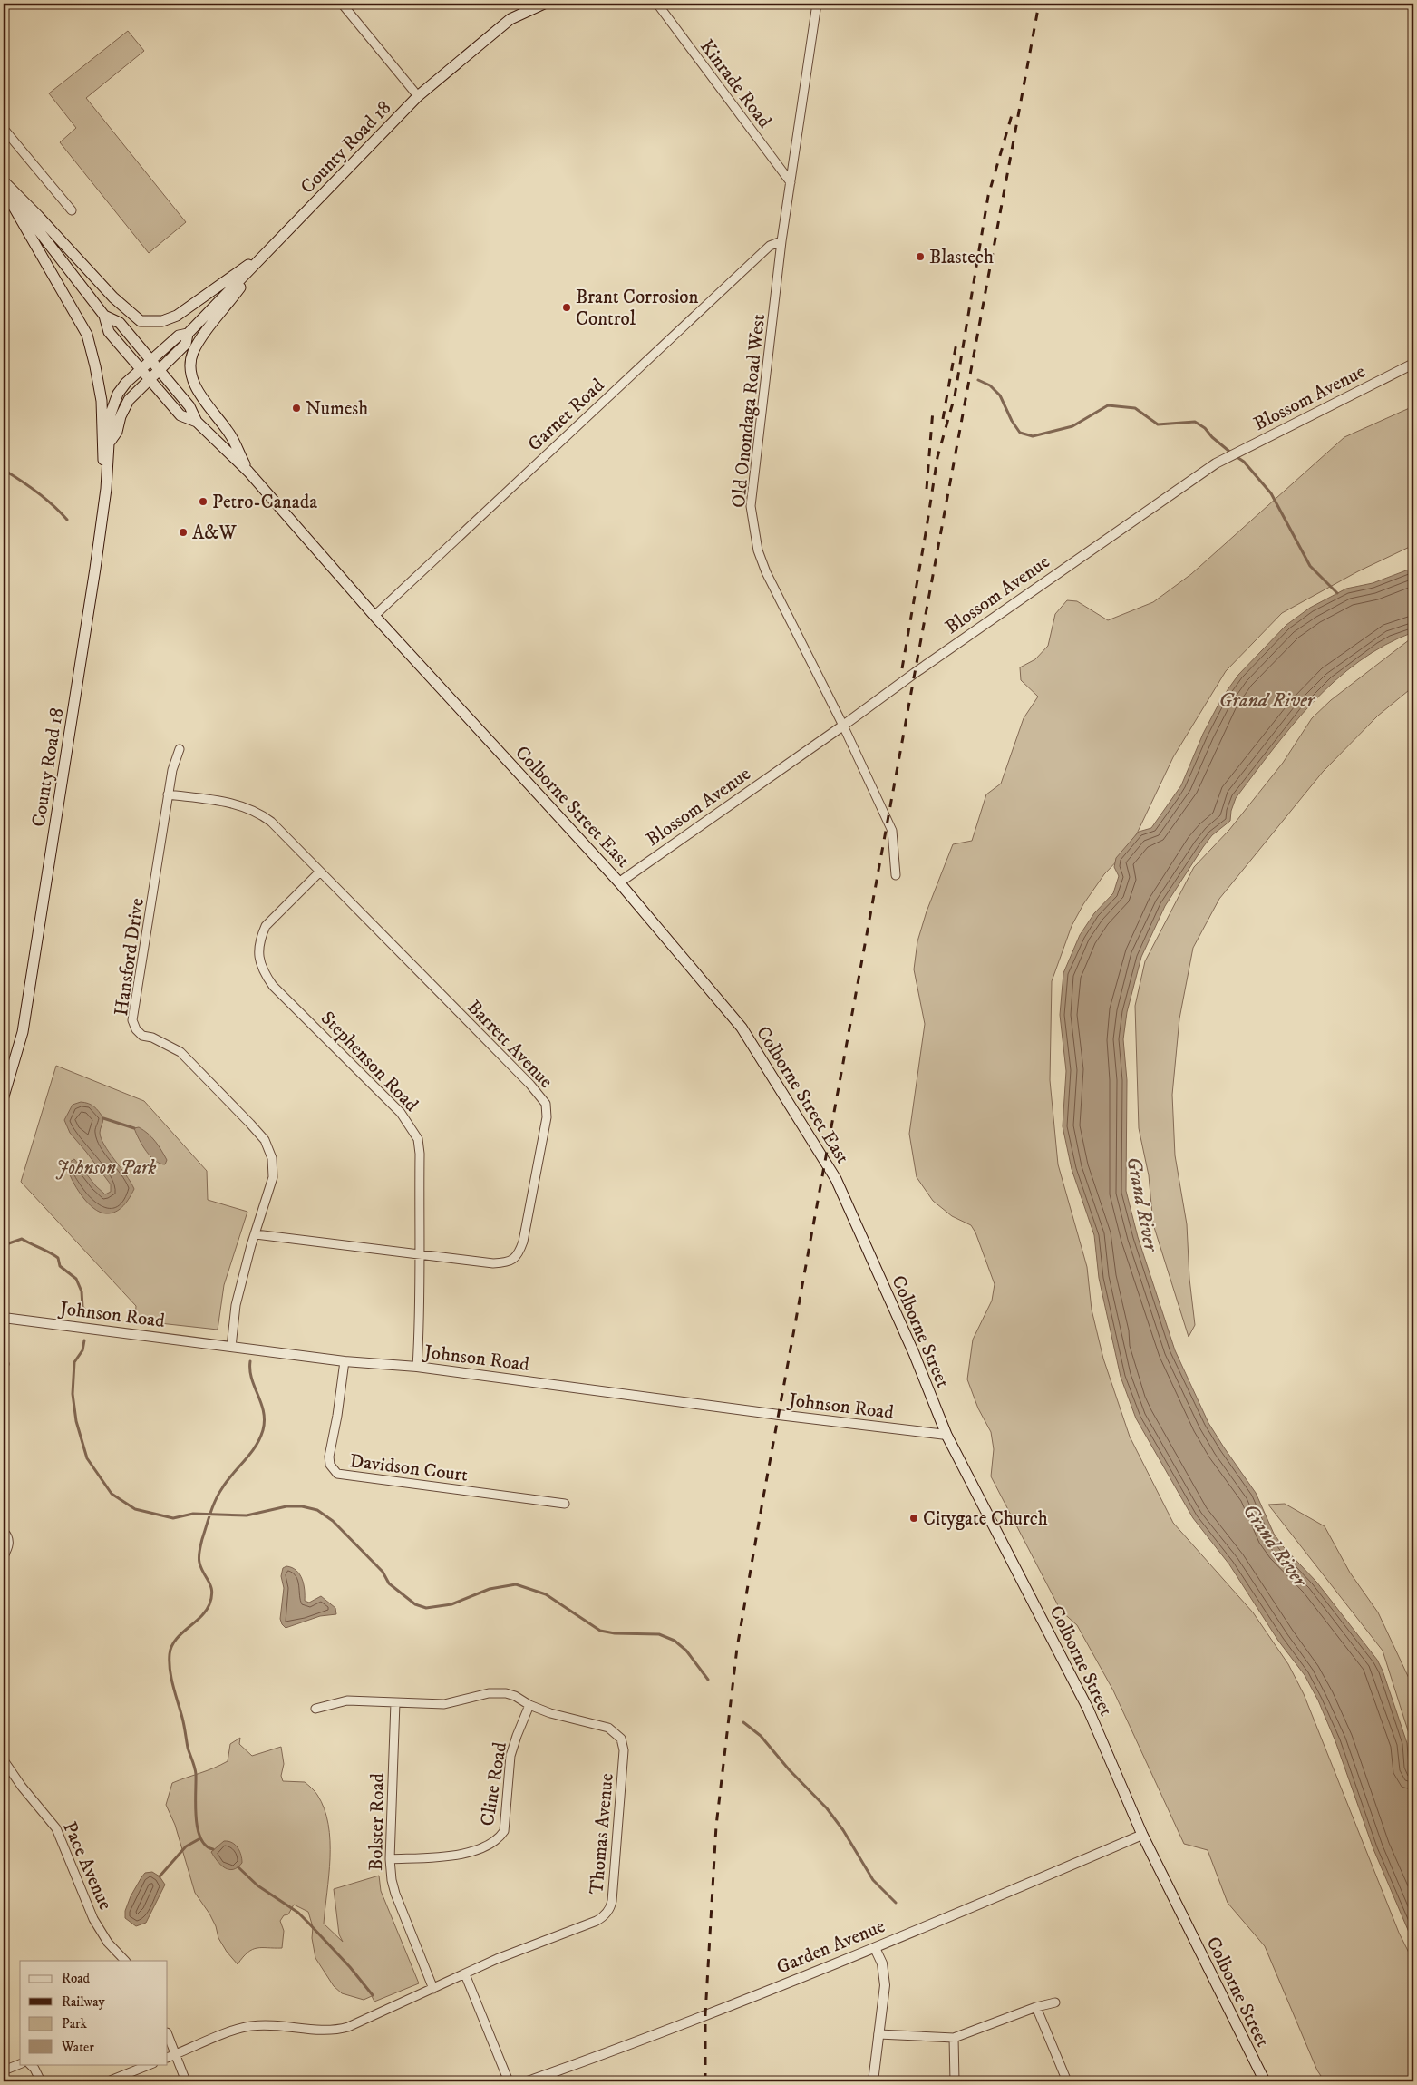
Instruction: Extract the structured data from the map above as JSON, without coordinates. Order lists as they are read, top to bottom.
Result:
{
  "streets": {
    "main road": ["County Road 18", "Colborne Street East", "Colborne Street"],
    "street": [
      "Kinrade Road",
      "Blossom Avenue",
      "Old Onondaga Road West",
      "Garnet Road",
      "Hansford Drive",
      "Barrett Avenue",
      "Stephenson Road",
      "Johnson Road",
      "Davidson Court",
      "Cline Road",
      "Bolster Road",
      "Thomas Avenue",
      "Pace Avenue",
      "Garden Avenue"
    ]
  },
  "crossings": [
    ["Kinrade Road", "Old Onondaga Road West"],
    ["County Road 18", "Colborne Street East"],
    ["Blossom Avenue", "Old Onondaga Road West"],
    ["Blossom Avenue", "Colborne Street East"],
    ["Old Onondaga Road West", "Garnet Road"],
    ["Garnet Road", "Colborne Street East"],
    ["Colborne Street East", "Colborne Street"],
    ["Hansford Drive", "Barrett Avenue"],
    ["Hansford Drive", "Johnson Road"],
    ["Barrett Avenue", "Stephenson Road"],
    ["Stephenson Road", "Johnson Road"],
    ["Johnson Road", "Colborne Street"],
    ["Johnson Road", "Davidson Court"],
    ["Colborne Street", "Garden Avenue"],
    ["Cline Road", "Bolster Road"],
    ["Cline Road", "Thomas Avenue"],
    ["Bolster Road", "Thomas Avenue"]
  ],
  "water": ["Grand River"],
  "parks": ["Johnson Park"],
  "places": [
    "Blastech",
    "Brant Corrosion Control",
    "Numesh",
    "Petro-Canada",
    "A&W",
    "Citygate Church"
  ],
  "legend": [
    "Road",
    "Railway",
    "Park",
    "Water"
  ]
}
